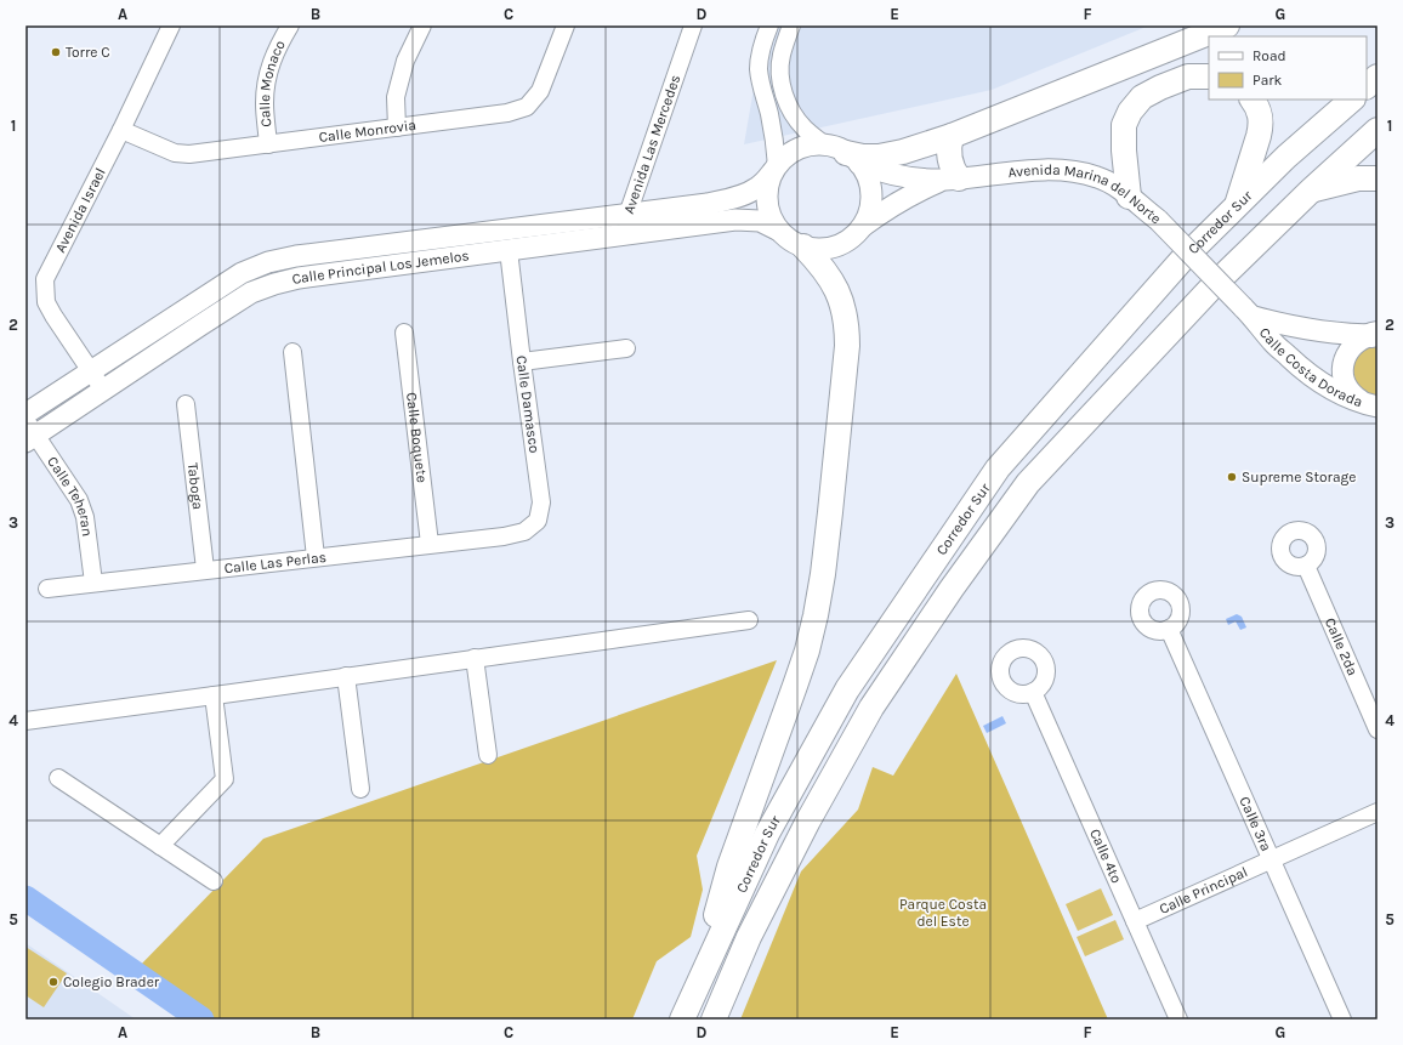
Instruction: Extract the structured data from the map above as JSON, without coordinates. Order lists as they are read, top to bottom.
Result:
{
  "streets": {
    "highway": ["Corredor Sur"],
    "main road": ["Avenida Marina del Norte", "Calle Principal Los Jemelos", "Calle Costa Dorada"],
    "street": [
      "Calle Monaco",
      "Calle Monrovia",
      "Avenida Las Mercedes",
      "Avenida Israel",
      "Calle Damasco",
      "Calle Boquete",
      "Taboga",
      "Calle Teheran",
      "Calle Las Perlas",
      "Calle 2da",
      "Calle 3ra",
      "Calle 4to",
      "Calle Principal"
    ]
  },
  "crossings": [
    ["Calle Monaco", "Calle Monrovia"],
    ["Calle Monrovia", "Avenida Israel"],
    ["Avenida Las Mercedes", "Calle Principal Los Jemelos"],
    ["Avenida Marina del Norte", "Calle Principal Los Jemelos"],
    ["Avenida Marina del Norte", "Calle Costa Dorada"],
    ["Avenida Israel", "Calle Principal Los Jemelos"],
    ["Calle Principal Los Jemelos", "Calle Damasco"],
    ["Calle Principal Los Jemelos", "Calle Teheran"],
    ["Calle Damasco", "Calle Las Perlas"],
    ["Calle Boquete", "Calle Las Perlas"],
    ["Taboga", "Calle Las Perlas"],
    ["Calle Teheran", "Calle Las Perlas"],
    ["Calle 3ra", "Calle Principal"],
    ["Calle 4to", "Calle Principal"]
  ],
  "parks": ["Parque Costa del Este"],
  "places": ["Torre C", "Supreme Storage", "Colegio Brader"],
  "legend": ["Road", "Park"],
  "grid": {
    "columns": [
      "A",
      "B",
      "C",
      "D",
      "E",
      "F",
      "G"
    ],
    "rows": [
      "1",
      "2",
      "3",
      "4",
      "5"
    ]
  }
}
